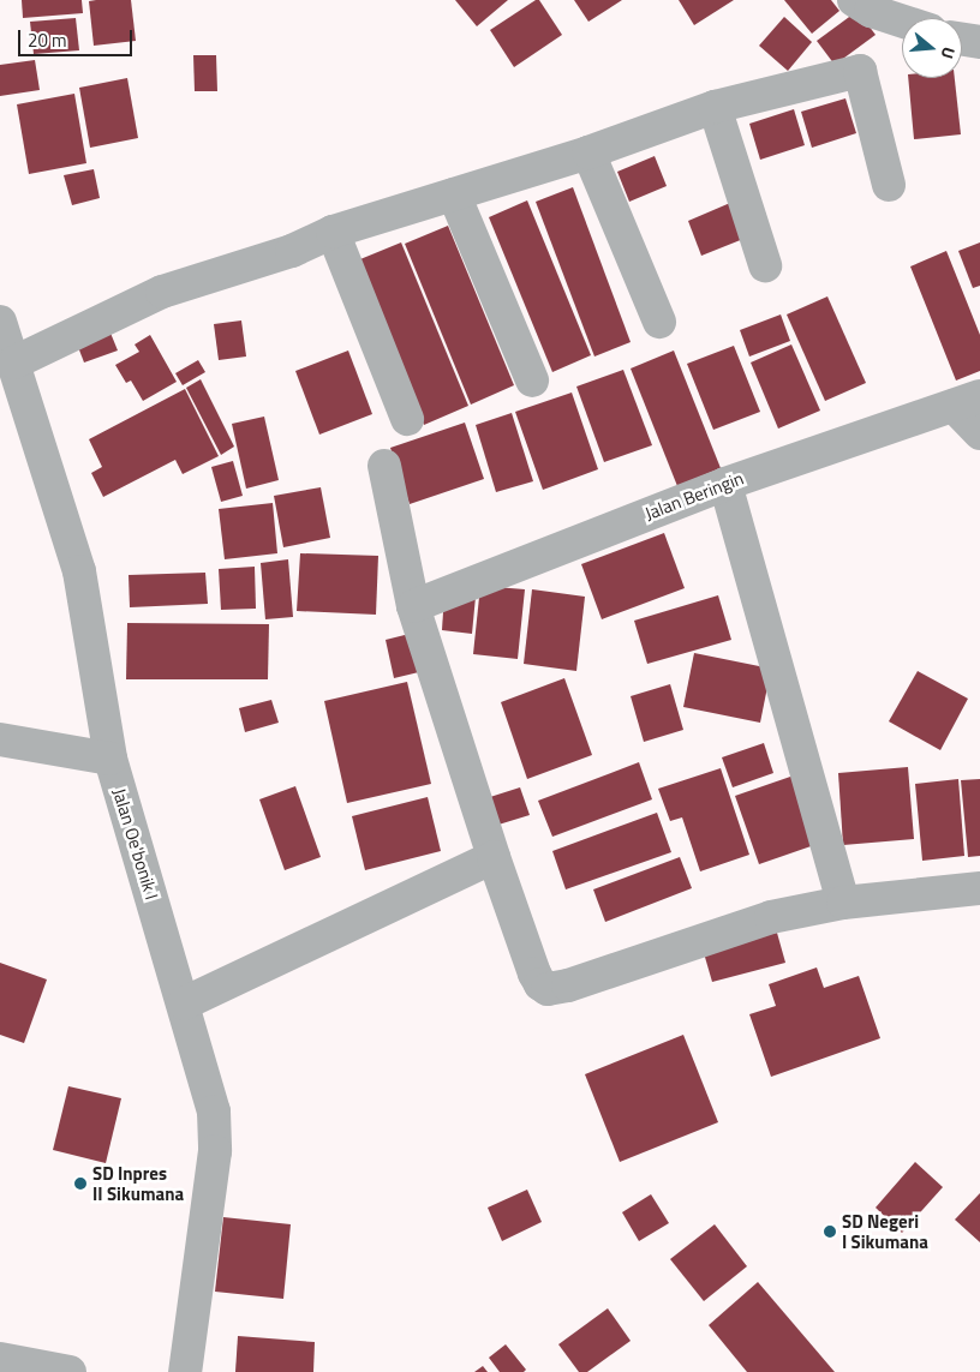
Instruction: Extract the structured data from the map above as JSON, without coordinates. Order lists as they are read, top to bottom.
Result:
{
  "streets": {
    "street": ["Jalan Beringin", "Jalan Oe'bonik I"]
  },
  "places": ["SD Inpres II Sikumana", "SD Negeri I Sikumana"],
  "scale_bar": "20 m",
  "north": "right"
}
